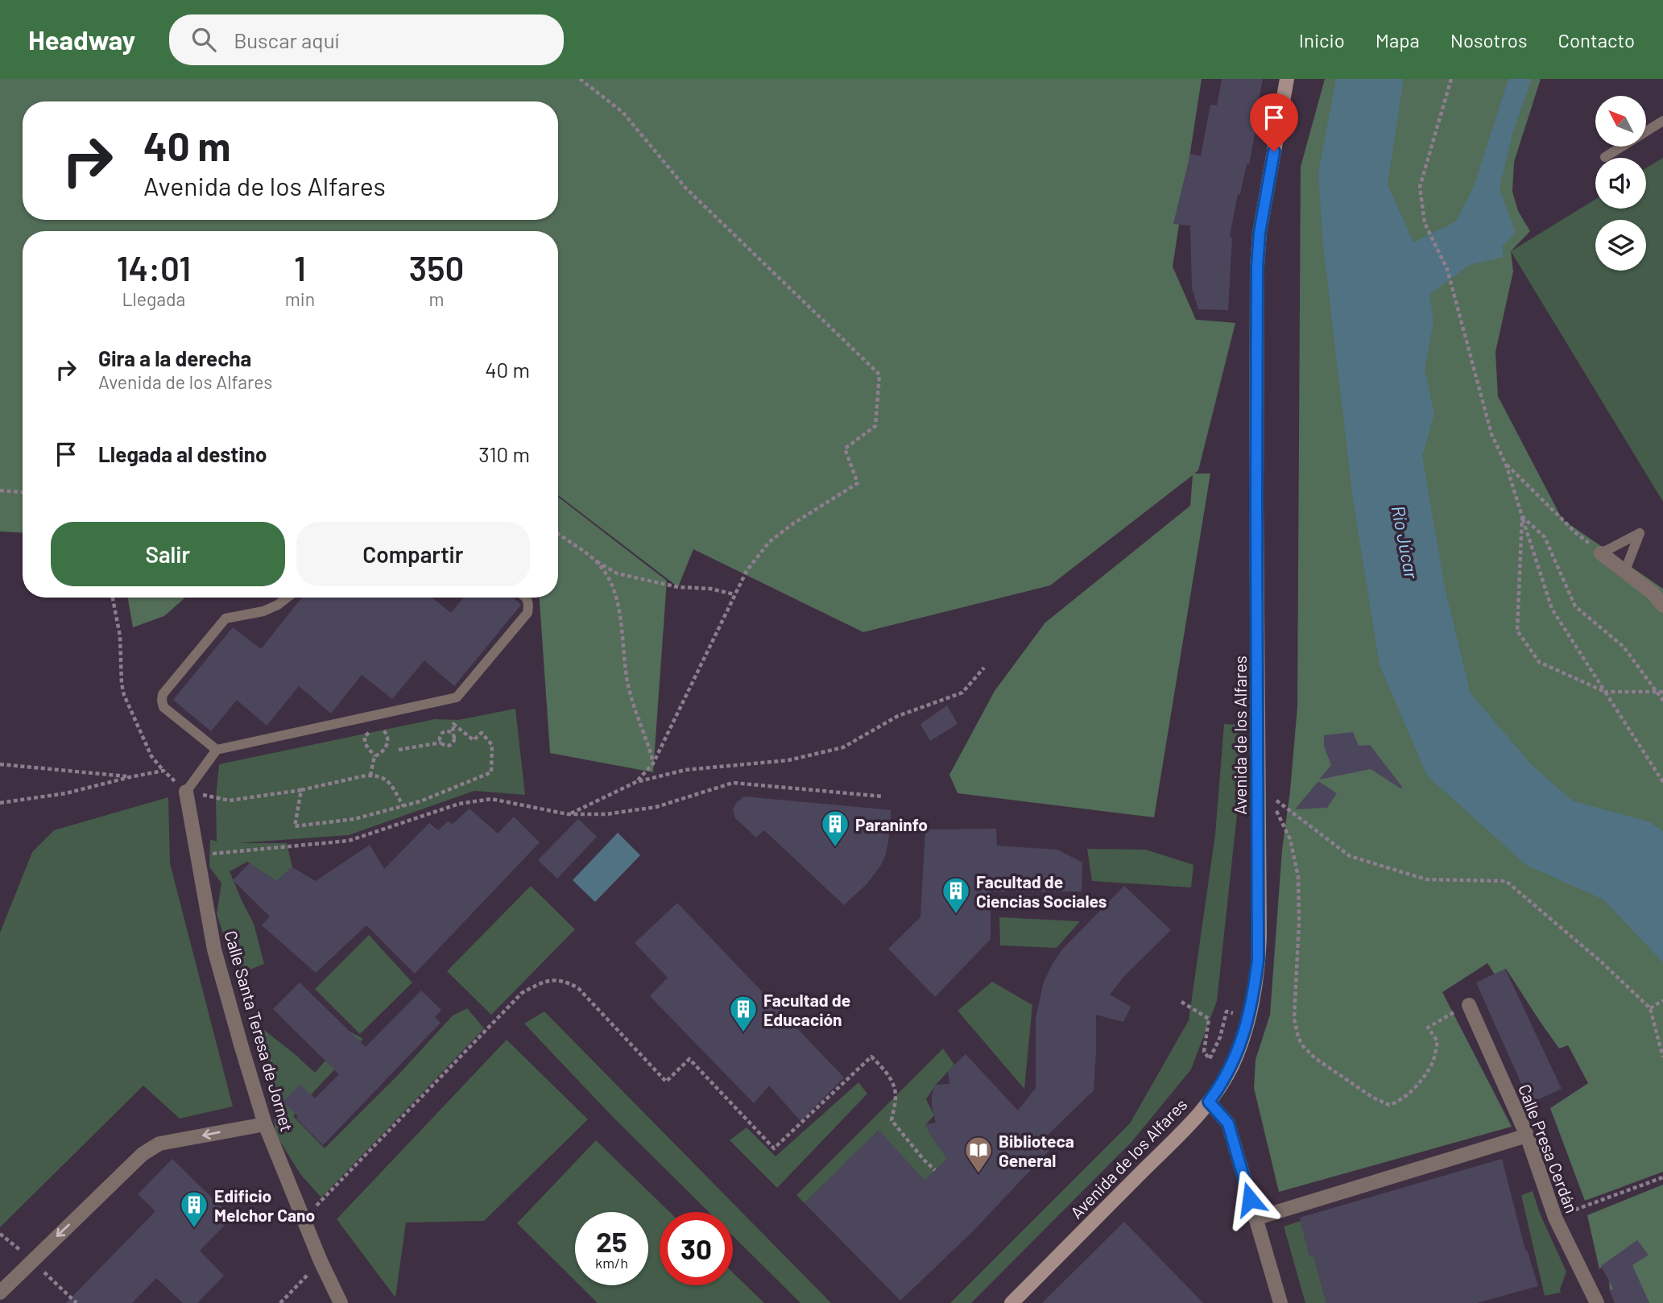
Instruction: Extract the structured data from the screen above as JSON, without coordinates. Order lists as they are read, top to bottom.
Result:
{
  "streets": {
    "street": ["Avenida de los Alfares", "Calle Santa Teresa de Jornet", "Calle Presa Cerdán"]
  },
  "water": ["Río Júcar"],
  "places": {
    "building": [
      "Paraninfo",
      "Facultad de Ciencias Sociales",
      "Facultad de Educación",
      "Edificio Melchor Cano"
    ],
    "library": ["Biblioteca General"]
  },
  "north": "top left",
  "page": {
    "header": "Headway",
    "search": "Buscar aquí",
    "nav": [
      "Inicio",
      "Mapa",
      "Nosotros",
      "Contacto"
    ],
    "turn": ["40 m", "Avenida de los Alfares"],
    "eta": [
      "14:01",
      "Llegada",
      "1",
      "min",
      "350",
      "m"
    ],
    "list": [
      {
        "name": "Gira a la derecha",
        "note": "Avenida de los Alfares",
        "value": "40 m"
      },
      {
        "name": "Llegada al destino",
        "value": "310 m"
      }
    ],
    "buttons": ["Salir", "Compartir"],
    "speed": "25 km/h",
    "limit": "30"
  }
}
